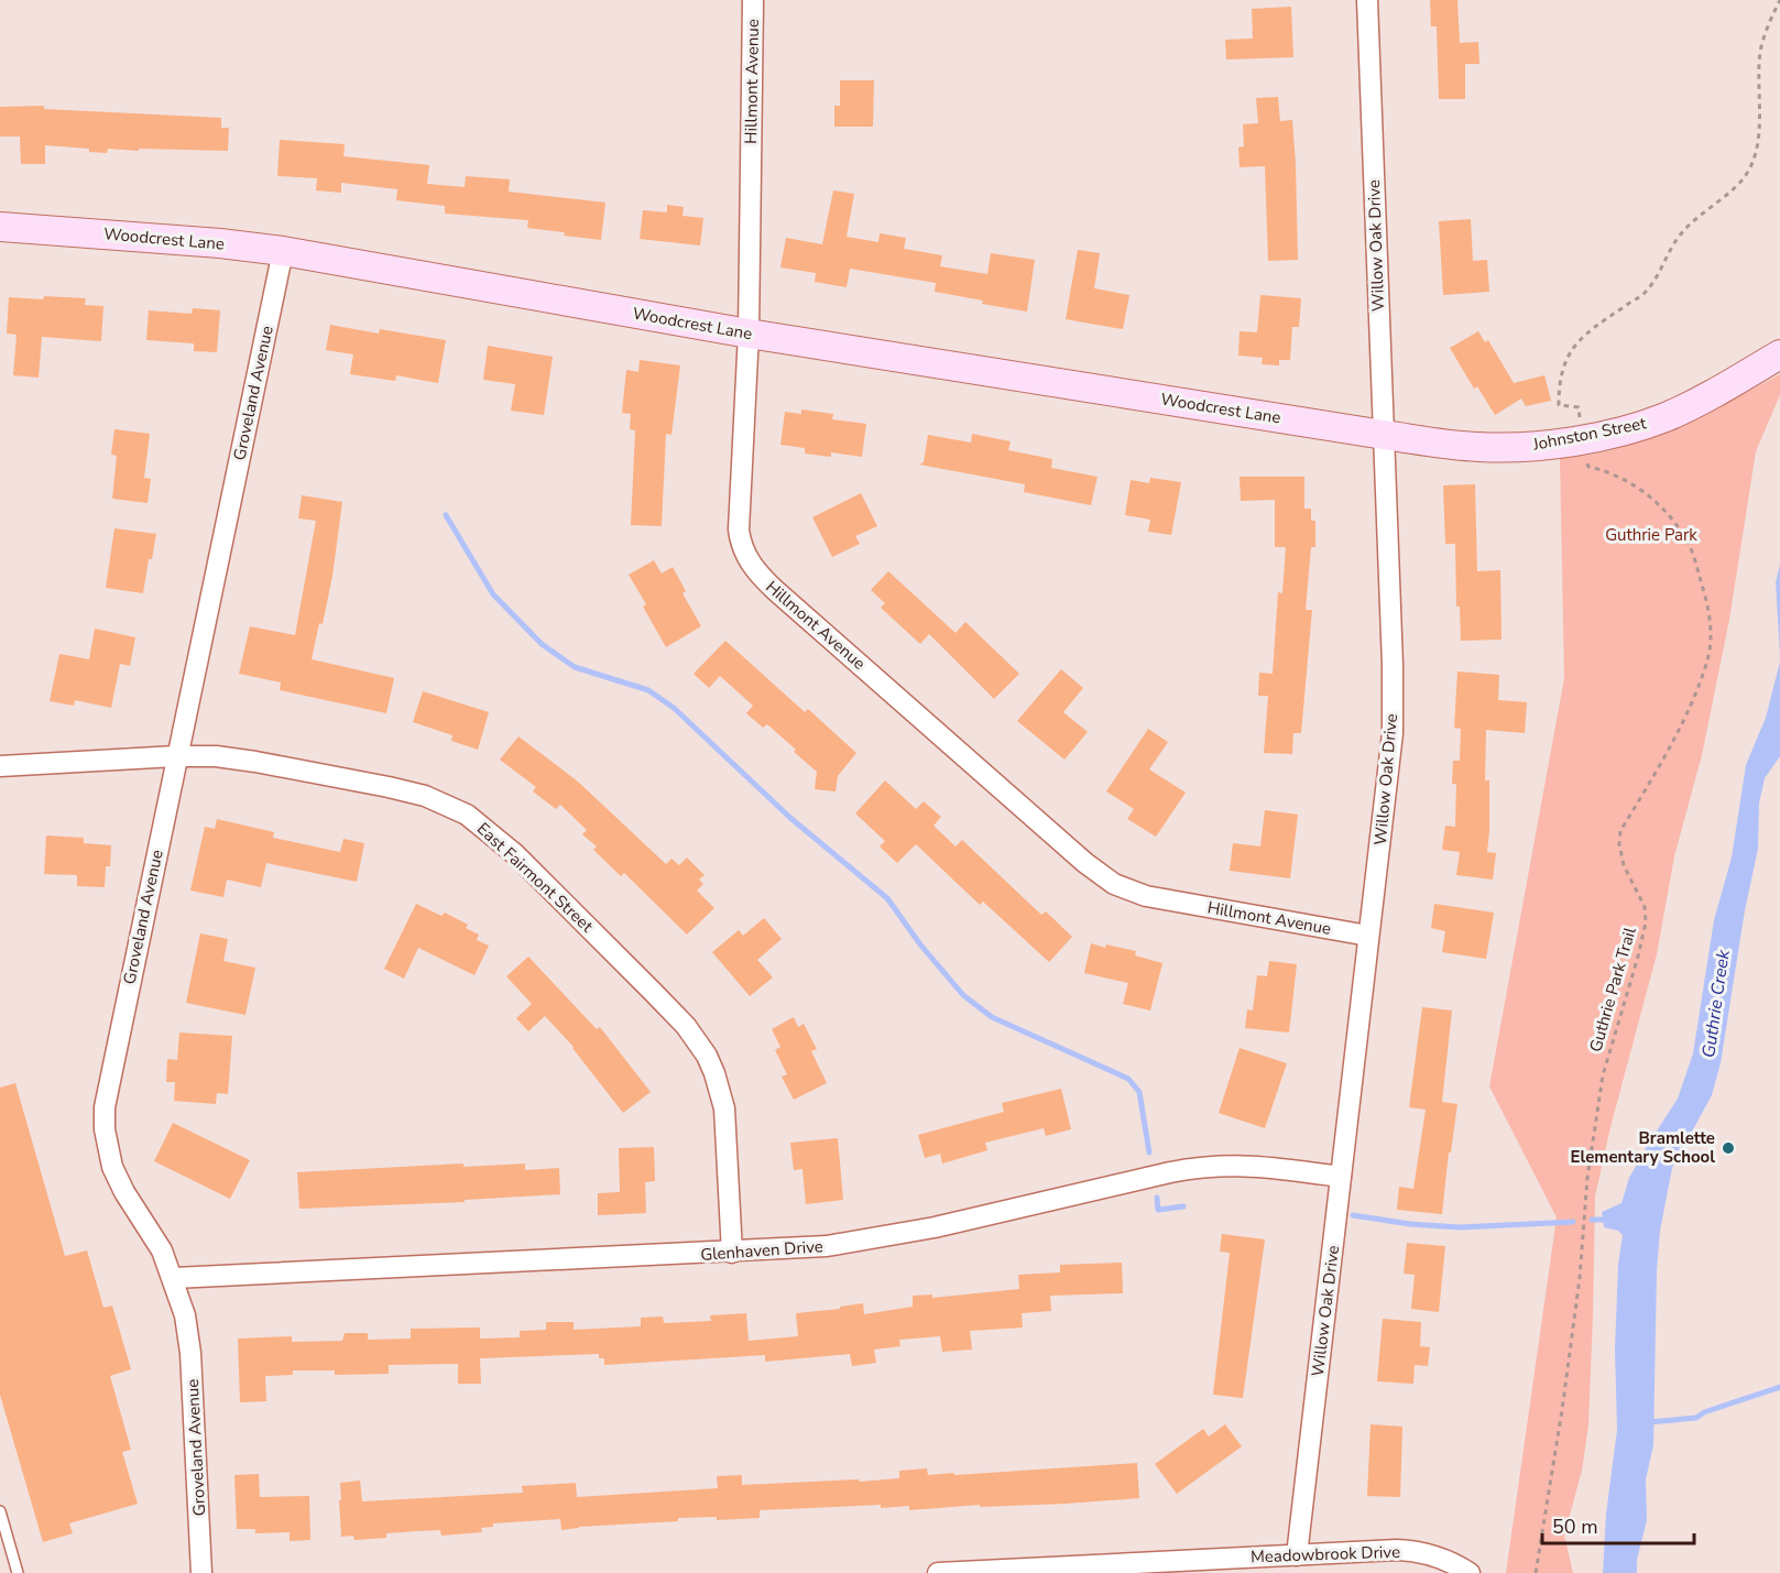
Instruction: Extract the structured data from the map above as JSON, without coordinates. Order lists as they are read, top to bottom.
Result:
{
  "streets": {
    "street": [
      "Hillmont Avenue",
      "Woodcrest Lane",
      "Willow Oak Drive",
      "Groveland Avenue",
      "Johnston Street",
      "East Fairmont Street",
      "Glenhaven Drive",
      "Meadowbrook Drive"
    ],
    "path": ["Guthrie Park Trail"]
  },
  "crossings": [
    ["Hillmont Avenue", "Woodcrest Lane"],
    ["Hillmont Avenue", "Willow Oak Drive"],
    ["Woodcrest Lane", "Willow Oak Drive"],
    ["Woodcrest Lane", "Groveland Avenue"],
    ["Woodcrest Lane", "Johnston Street"],
    ["Willow Oak Drive", "Johnston Street"],
    ["Willow Oak Drive", "Glenhaven Drive"],
    ["Willow Oak Drive", "Meadowbrook Drive"],
    ["Groveland Avenue", "East Fairmont Street"],
    ["Groveland Avenue", "Glenhaven Drive"],
    ["East Fairmont Street", "Glenhaven Drive"]
  ],
  "water": ["Guthrie Creek"],
  "parks": ["Guthrie Park"],
  "places": ["Bramlette Elementary School"],
  "scale_bar": "50 m"
}
